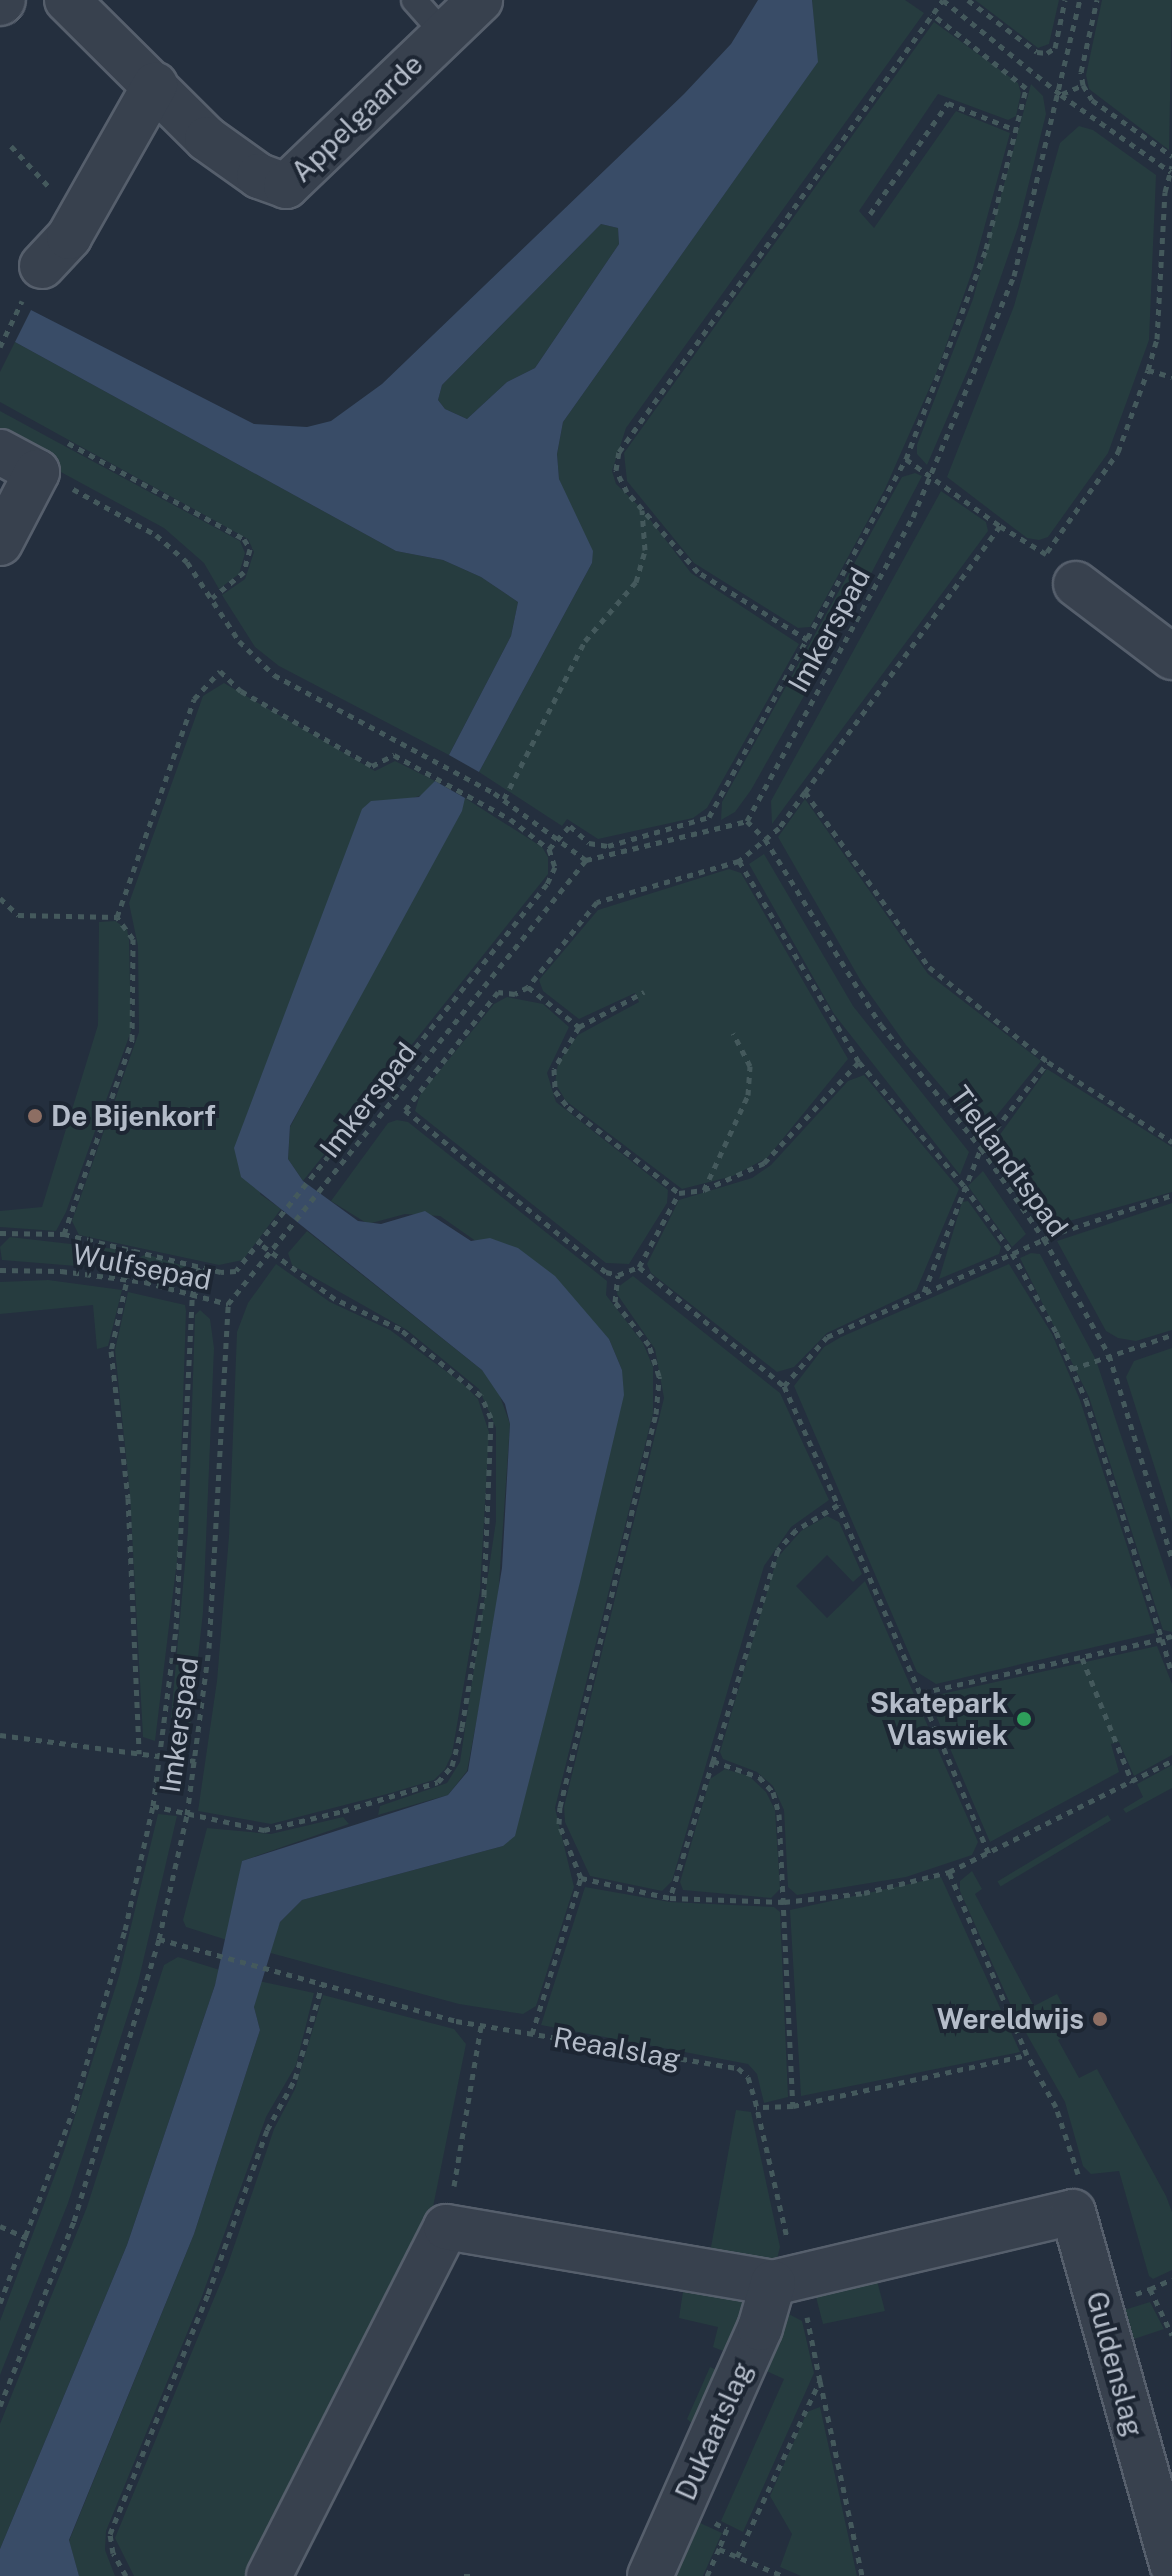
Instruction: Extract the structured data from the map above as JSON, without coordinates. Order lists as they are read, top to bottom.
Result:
{
  "streets": {
    "street": ["Appelgaarde", "Guldenslag", "Dukaatslag"],
    "path": [
      "Imkerspad",
      "Tiellandtspad",
      "Wulfsepad",
      "Reaalslag"
    ]
  },
  "crossings": [
    ["Imkerspad", "Tiellandtspad"],
    ["Imkerspad", "Wulfsepad"],
    ["Imkerspad", "Reaalslag"],
    ["Reaalslag", "Dukaatslag"]
  ],
  "places": ["De Bijenkorf", "Skatepark Vlaswiek", "Wereldwijs"]
}
